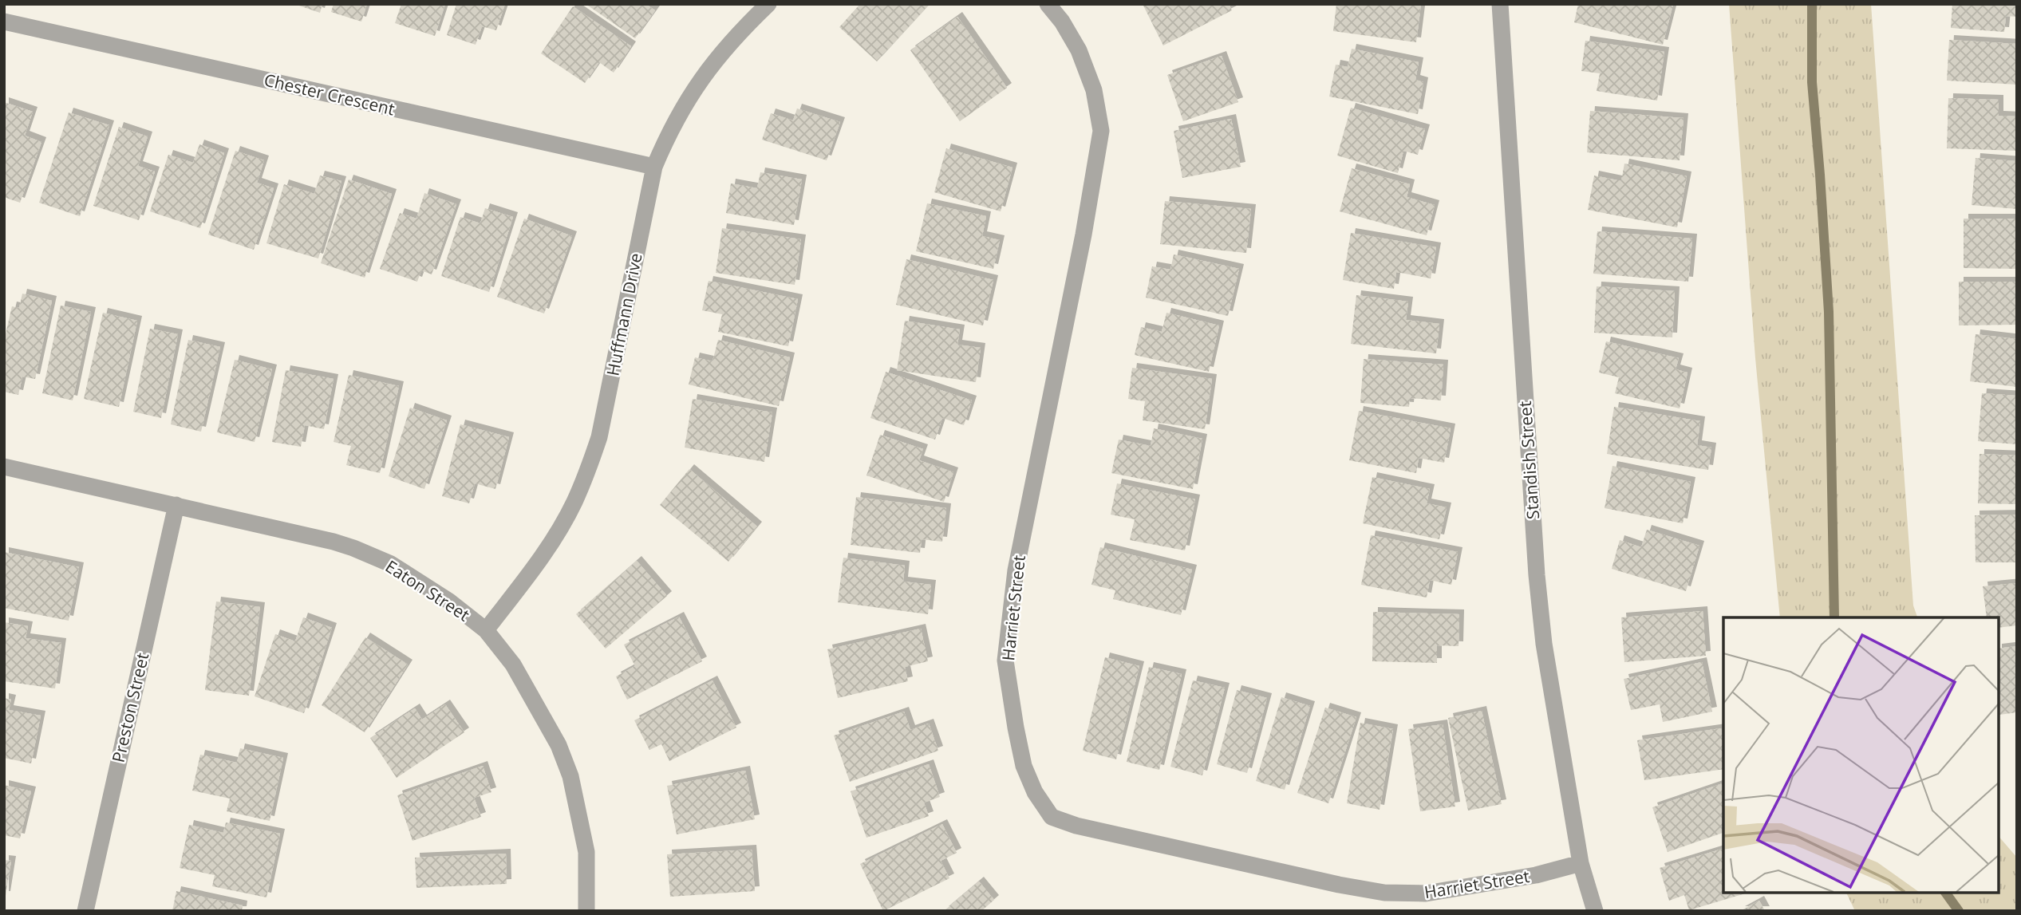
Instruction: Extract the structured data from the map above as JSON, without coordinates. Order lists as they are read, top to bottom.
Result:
{
  "streets": {
    "street": [
      "Chester Crescent",
      "Huffmann Drive",
      "Standish Street",
      "Eaton Street",
      "Harriet Street",
      "Preston Street"
    ]
  },
  "crossings": [
    ["Chester Crescent", "Huffmann Drive"],
    ["Huffmann Drive", "Eaton Street"],
    ["Standish Street", "Harriet Street"],
    ["Eaton Street", "Preston Street"]
  ]
}
